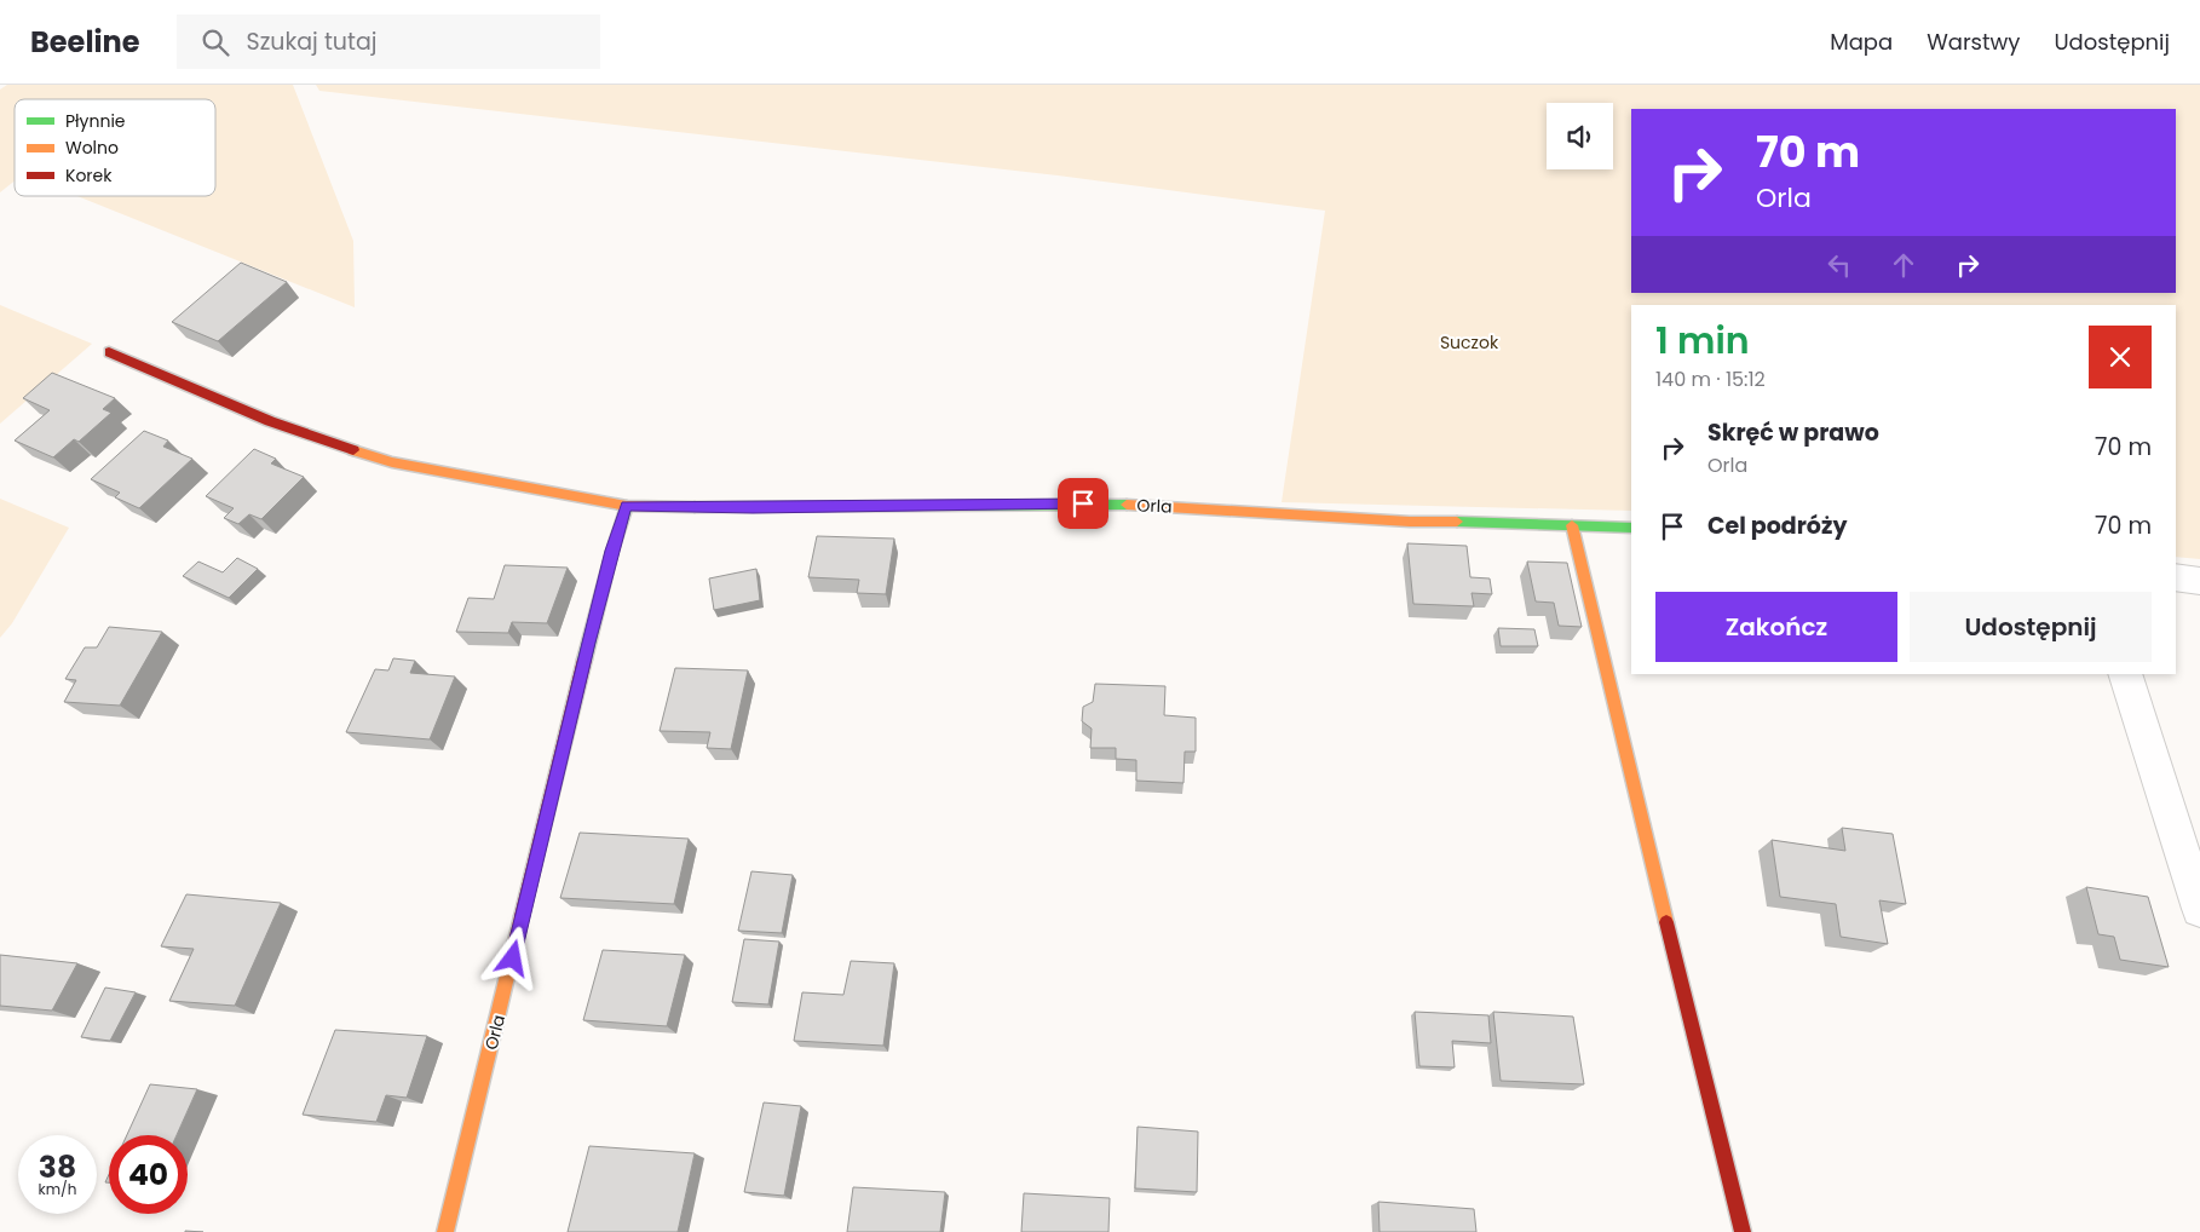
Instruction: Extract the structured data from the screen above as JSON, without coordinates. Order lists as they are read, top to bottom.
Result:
{
  "streets": {
    "street": ["Orla"]
  },
  "parks": ["Suczok"],
  "legend": ["Płynnie", "Wolno", "Korek"],
  "page": {
    "header": "Beeline",
    "search": "Szukaj tutaj",
    "nav": ["Mapa", "Warstwy", "Udostępnij"],
    "turn": ["70 m", "Orla"],
    "heading": ["1 min", "140 m · 15:12"],
    "list": [
      {
        "name": "Skręć w prawo",
        "note": "Orla",
        "value": "70 m"
      },
      {
        "name": "Cel podróży",
        "value": "70 m"
      }
    ],
    "buttons": ["Zakończ", "Udostępnij"],
    "speed": "38 km/h",
    "limit": "40"
  }
}
